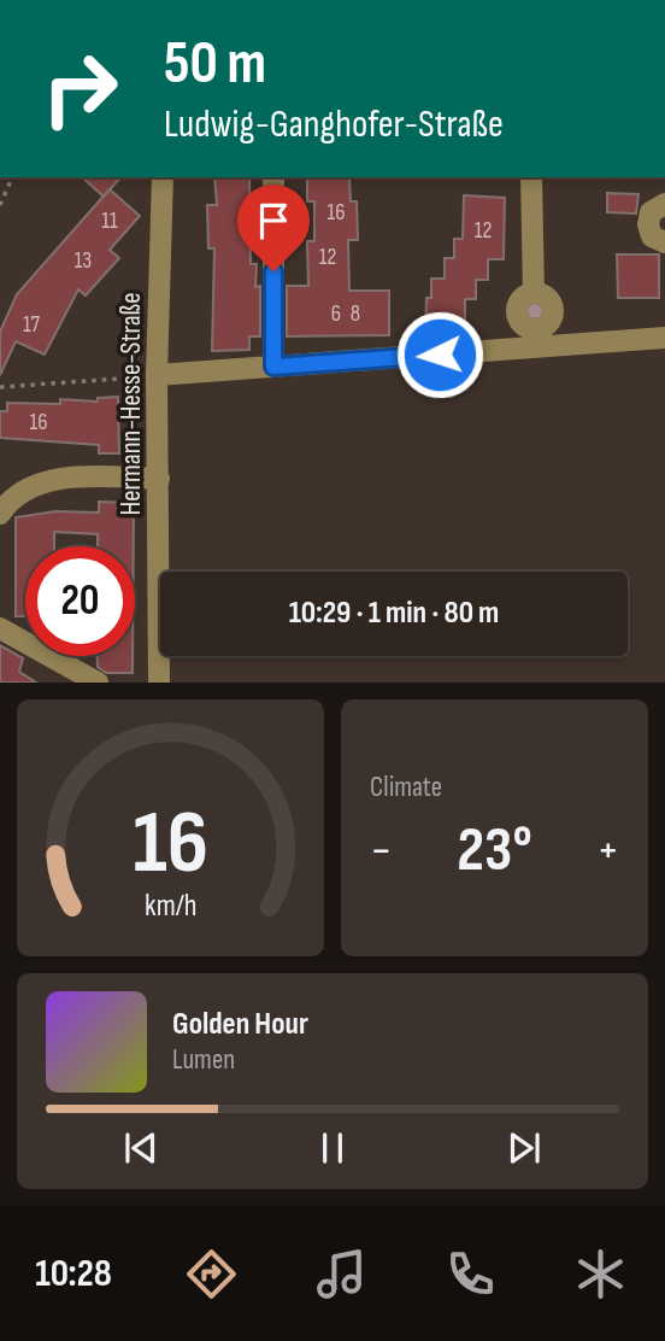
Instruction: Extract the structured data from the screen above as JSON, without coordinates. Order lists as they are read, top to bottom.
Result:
{
  "streets": {
    "street": ["Hermann-Hesse-Straße"]
  },
  "house_numbers": [
    "16",
    "11",
    "12",
    "12",
    "13",
    "6",
    "8",
    "17",
    "16"
  ],
  "page": {
    "turn": ["50 m", "Ludwig-Ganghofer-Straße"],
    "limit": "20",
    "trip": "10:29 · 1 min · 80 m",
    "tile": "Climate",
    "heat": ["−", "23°", "+"],
    "song": ["Golden Hour", "Lumen"],
    "tabs": "10:28",
    "gauge": ["16", "km/h"]
  }
}
